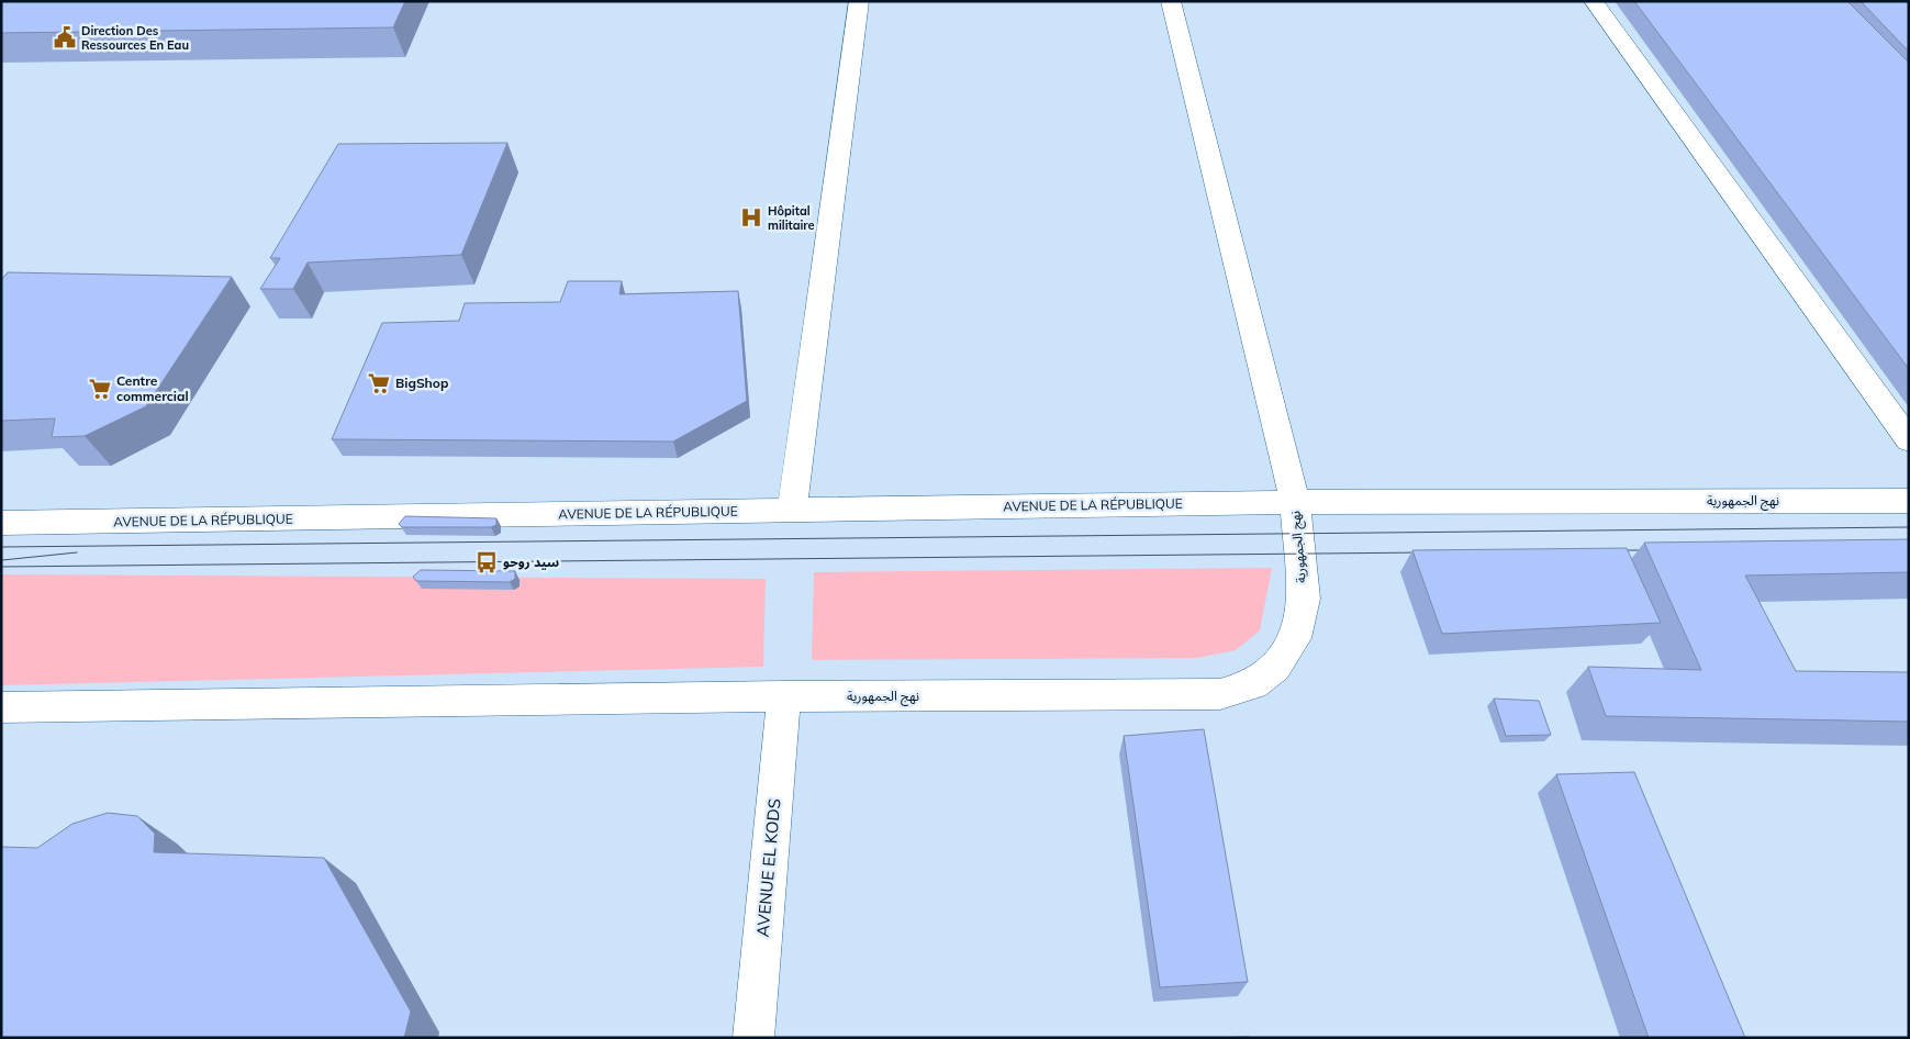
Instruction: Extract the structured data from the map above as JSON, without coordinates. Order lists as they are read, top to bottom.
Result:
{
  "streets": {
    "street": ["نهج الجمهورية", "AVENUE DE LA RÉPUBLIQUE", "AVENUE EL KODS"]
  },
  "crossings": [
    ["نهج الجمهورية", "AVENUE DE LA RÉPUBLIQUE"],
    ["نهج الجمهورية", "AVENUE EL KODS"]
  ],
  "places": {
    "public building": ["Direction Des Ressources En Eau"],
    "hospital": ["Hôpital militaire"],
    "supermarket": ["BigShop", "Centre commercial"],
    "bus stop": ["سيد روحو"]
  }
}
